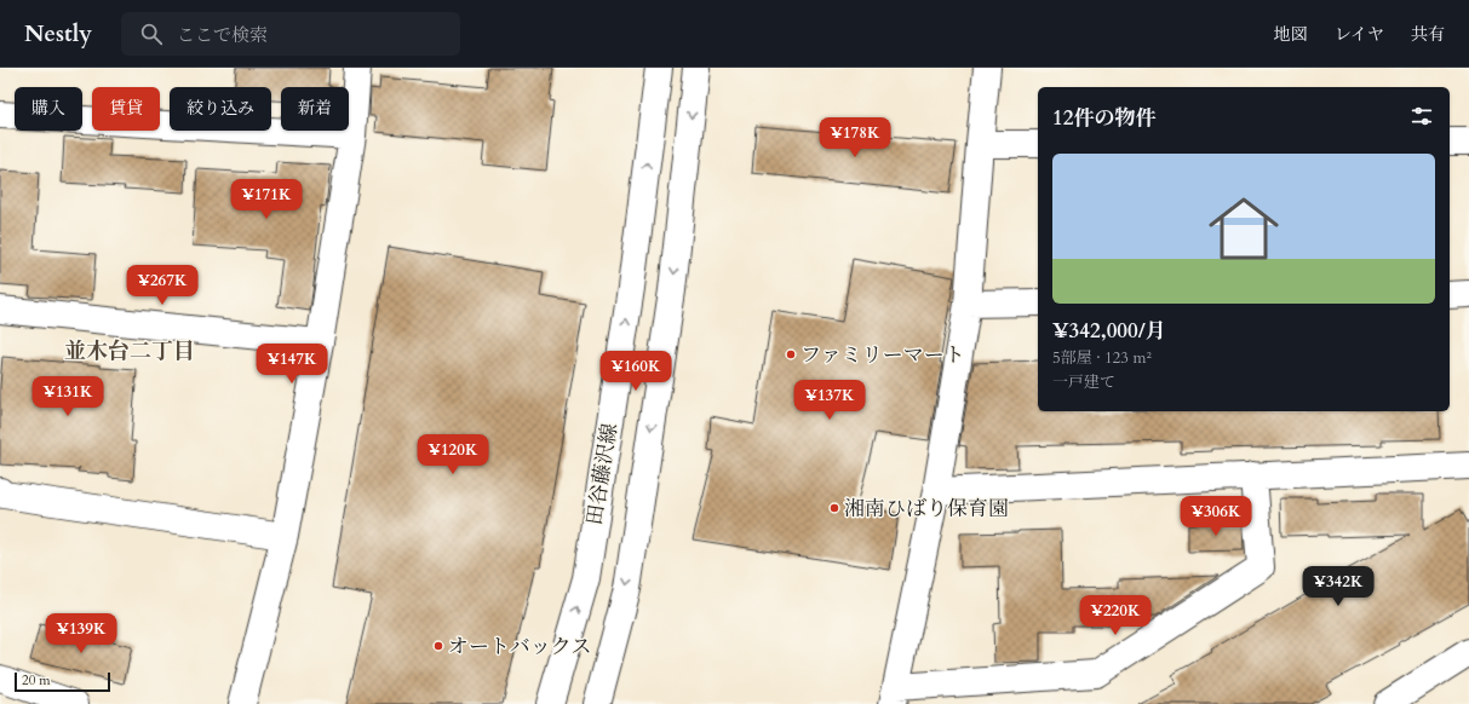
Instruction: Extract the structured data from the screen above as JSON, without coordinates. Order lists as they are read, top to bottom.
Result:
{
  "streets": {
    "street": ["田谷藤沢線"]
  },
  "districts": ["並木台二丁目"],
  "places": ["ファミリーマート", "湘南ひばり保育園", "オートバックス"],
  "scale_bar": "20 m",
  "page": {
    "header": "Nestly",
    "search": "ここで検索",
    "nav": ["地図", "レイヤ", "共有"],
    "chip": [
      "購入",
      "賃貸",
      "絞り込み",
      "新着"
    ],
    "heading": "12件の物件",
    "price": [
      "¥178K",
      "¥171K",
      "¥267K",
      "¥147K",
      "¥160K",
      "¥131K",
      "¥137K",
      "¥120K",
      "¥306K",
      "¥342K",
      "¥220K",
      "¥139K"
    ],
    "list": [
      {
        "name": "¥342,000/月",
        "note": "5部屋 · 123 m² · 一戸建て"
      }
    ],
    "scale": "20 m"
  }
}
